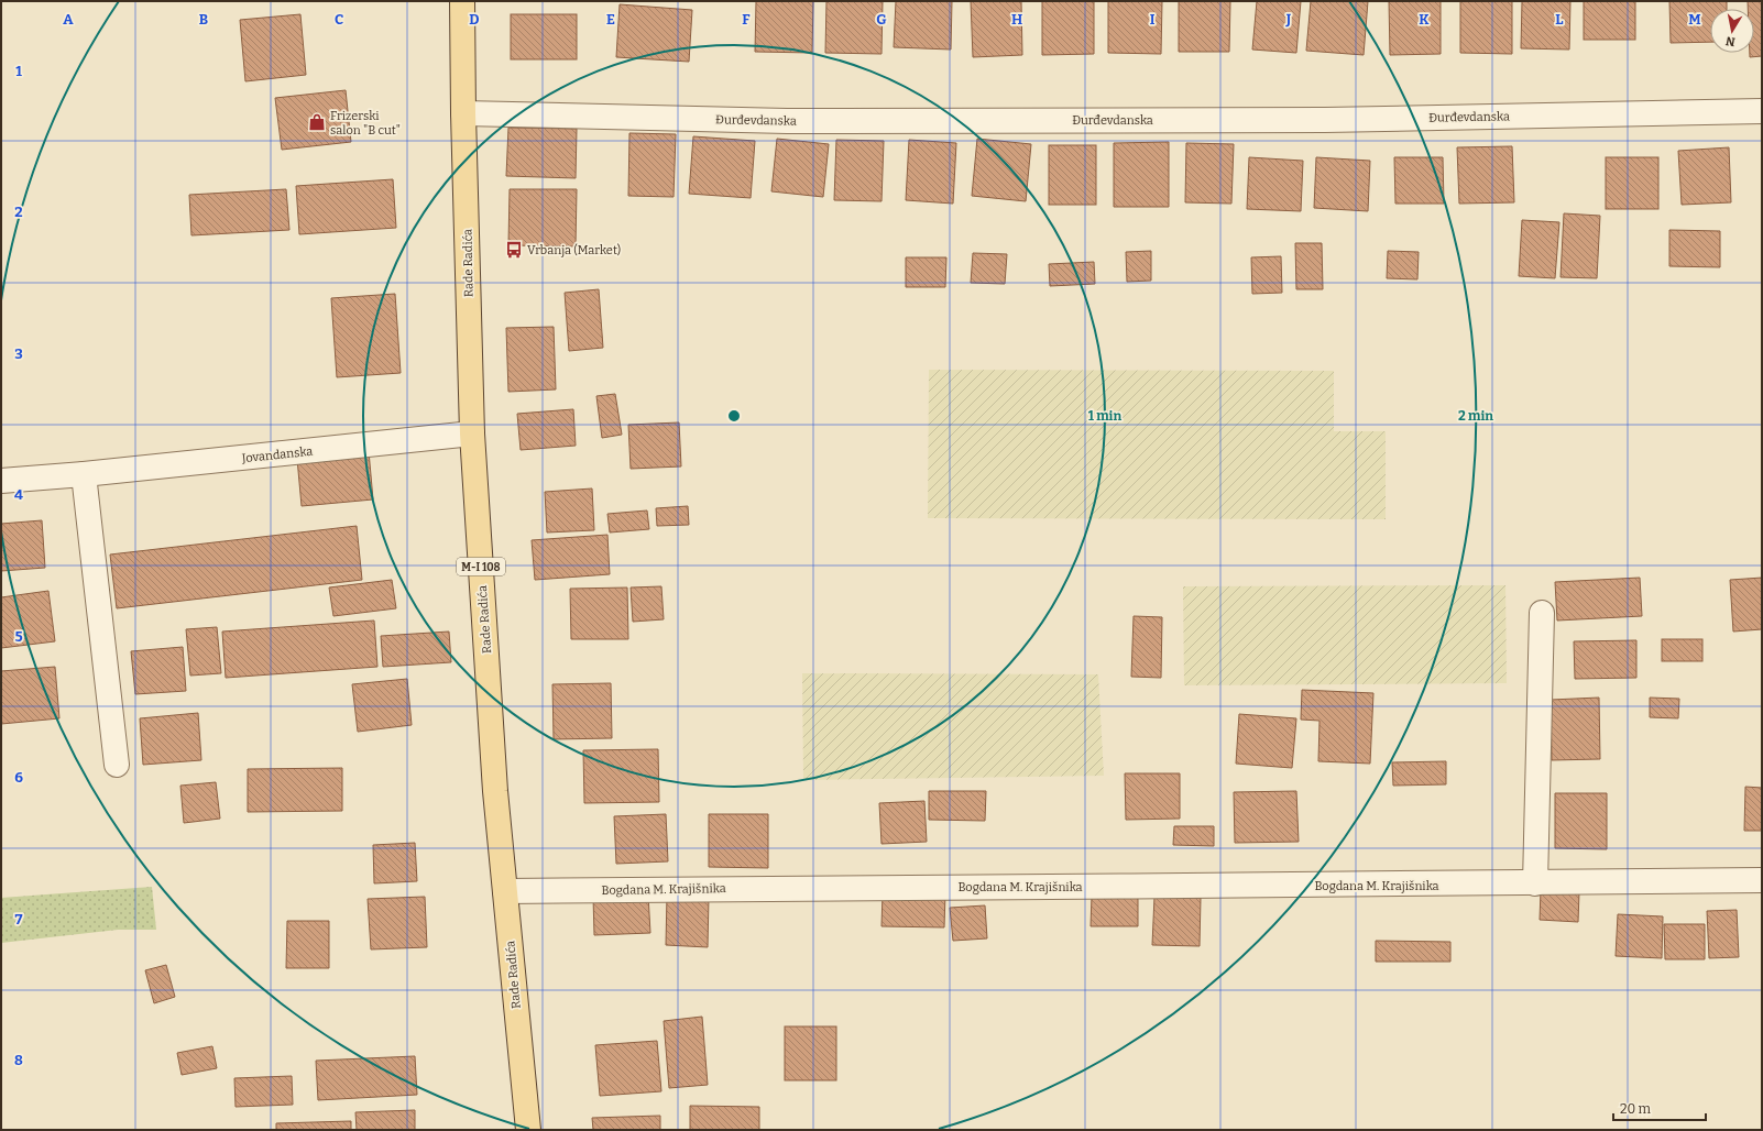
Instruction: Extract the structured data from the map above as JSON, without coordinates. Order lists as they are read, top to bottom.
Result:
{
  "streets": {
    "main road": ["Rade Radića", "M-I 108"],
    "street": ["Đurđevdanska", "Jovandanska", "Bogdana M. Krajišnika"]
  },
  "crossings": [
    ["Đurđevdanska", "Rade Radića"],
    ["Rade Radića", "Jovandanska"],
    ["Rade Radića", "Bogdana M. Krajišnika"]
  ],
  "places": {
    "shop": ["Frizerski salon \"B cut\""],
    "bus stop": ["Vrbanja (Market)"]
  },
  "scale_bar": "20 m",
  "north": "bottom",
  "grid": {
    "columns": [
      "A",
      "B",
      "C",
      "D",
      "E",
      "F",
      "G",
      "H",
      "I",
      "J",
      "K",
      "L",
      "M"
    ],
    "rows": [
      "1",
      "2",
      "3",
      "4",
      "5",
      "6",
      "7",
      "8"
    ]
  },
  "rings": ["1 min", "2 min"]
}
